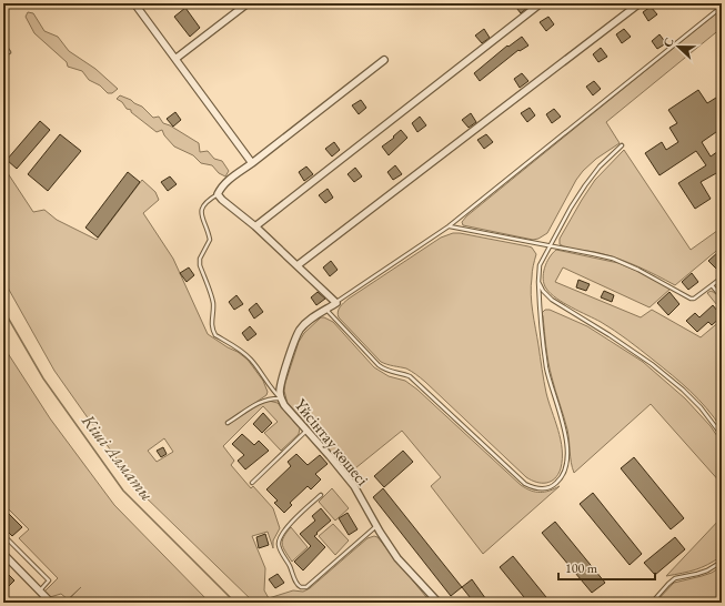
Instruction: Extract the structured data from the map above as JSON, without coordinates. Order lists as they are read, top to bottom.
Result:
{
  "streets": {
    "street": ["Үйсінтау көшесі"]
  },
  "water": ["Кіші Алматы"],
  "scale_bar": "100 m",
  "north": "left"
}
